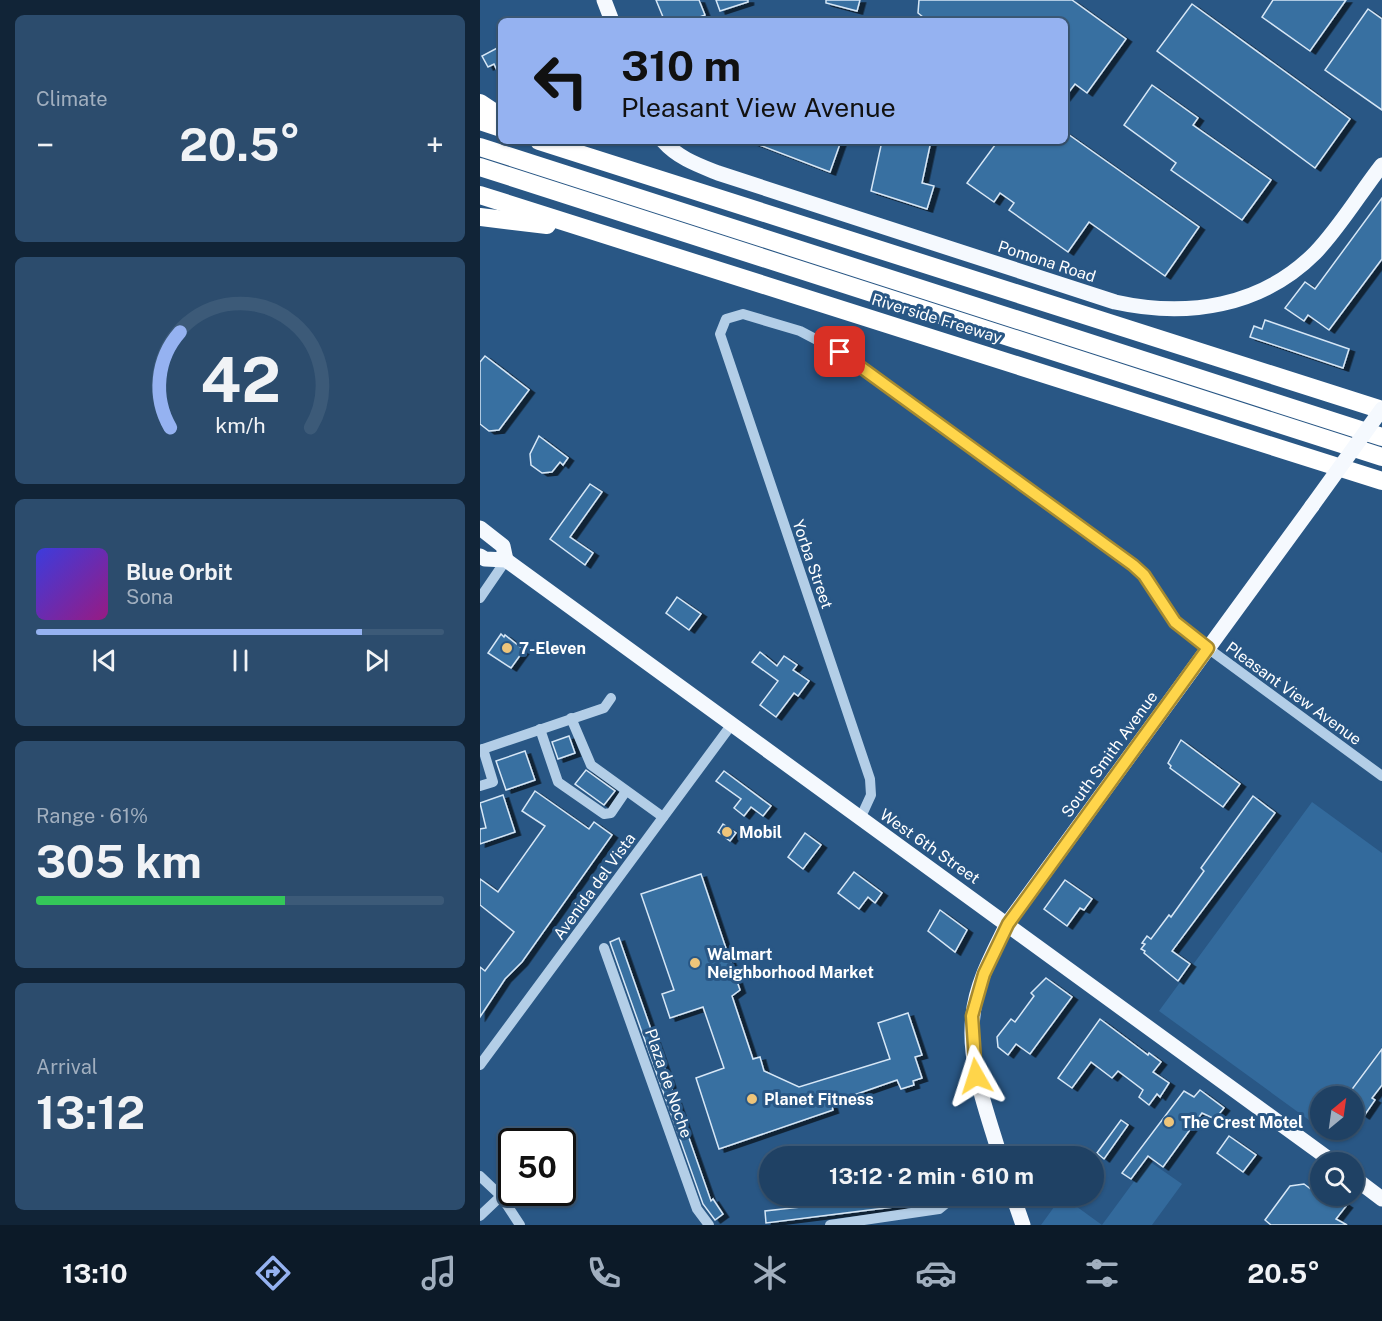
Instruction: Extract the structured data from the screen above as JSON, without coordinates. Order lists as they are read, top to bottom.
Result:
{
  "streets": {
    "highway": ["Riverside Freeway"],
    "main road": ["Pomona Road", "South Smith Avenue", "West 6th Street"],
    "street": [
      "Yorba Street",
      "Pleasant View Avenue",
      "Avenida del Vista",
      "Plaza de Noche"
    ]
  },
  "crossings": [
    ["Yorba Street", "Pleasant View Avenue"],
    ["Yorba Street", "West 6th Street"],
    ["Pleasant View Avenue", "South Smith Avenue"],
    ["South Smith Avenue", "West 6th Street"],
    ["West 6th Street", "Avenida del Vista"]
  ],
  "places": [
    "7-Eleven",
    "Mobil",
    "Walmart Neighborhood Market",
    "Planet Fitness",
    "The Crest Motel"
  ],
  "north": "top right",
  "page": {
    "tile": [
      "Climate",
      ["Range · 61%", "305 km"],
      ["Arrival", "13:12"]
    ],
    "turn": ["310 m", "Pleasant View Avenue"],
    "heat": ["−", "20.5°", "+"],
    "song": ["Blue Orbit", "Sona"],
    "limit": "50",
    "trip": "13:12 · 2 min · 610 m",
    "tabs": ["13:10", "20.5°"],
    "gauge": ["42", "km/h"]
  }
}
